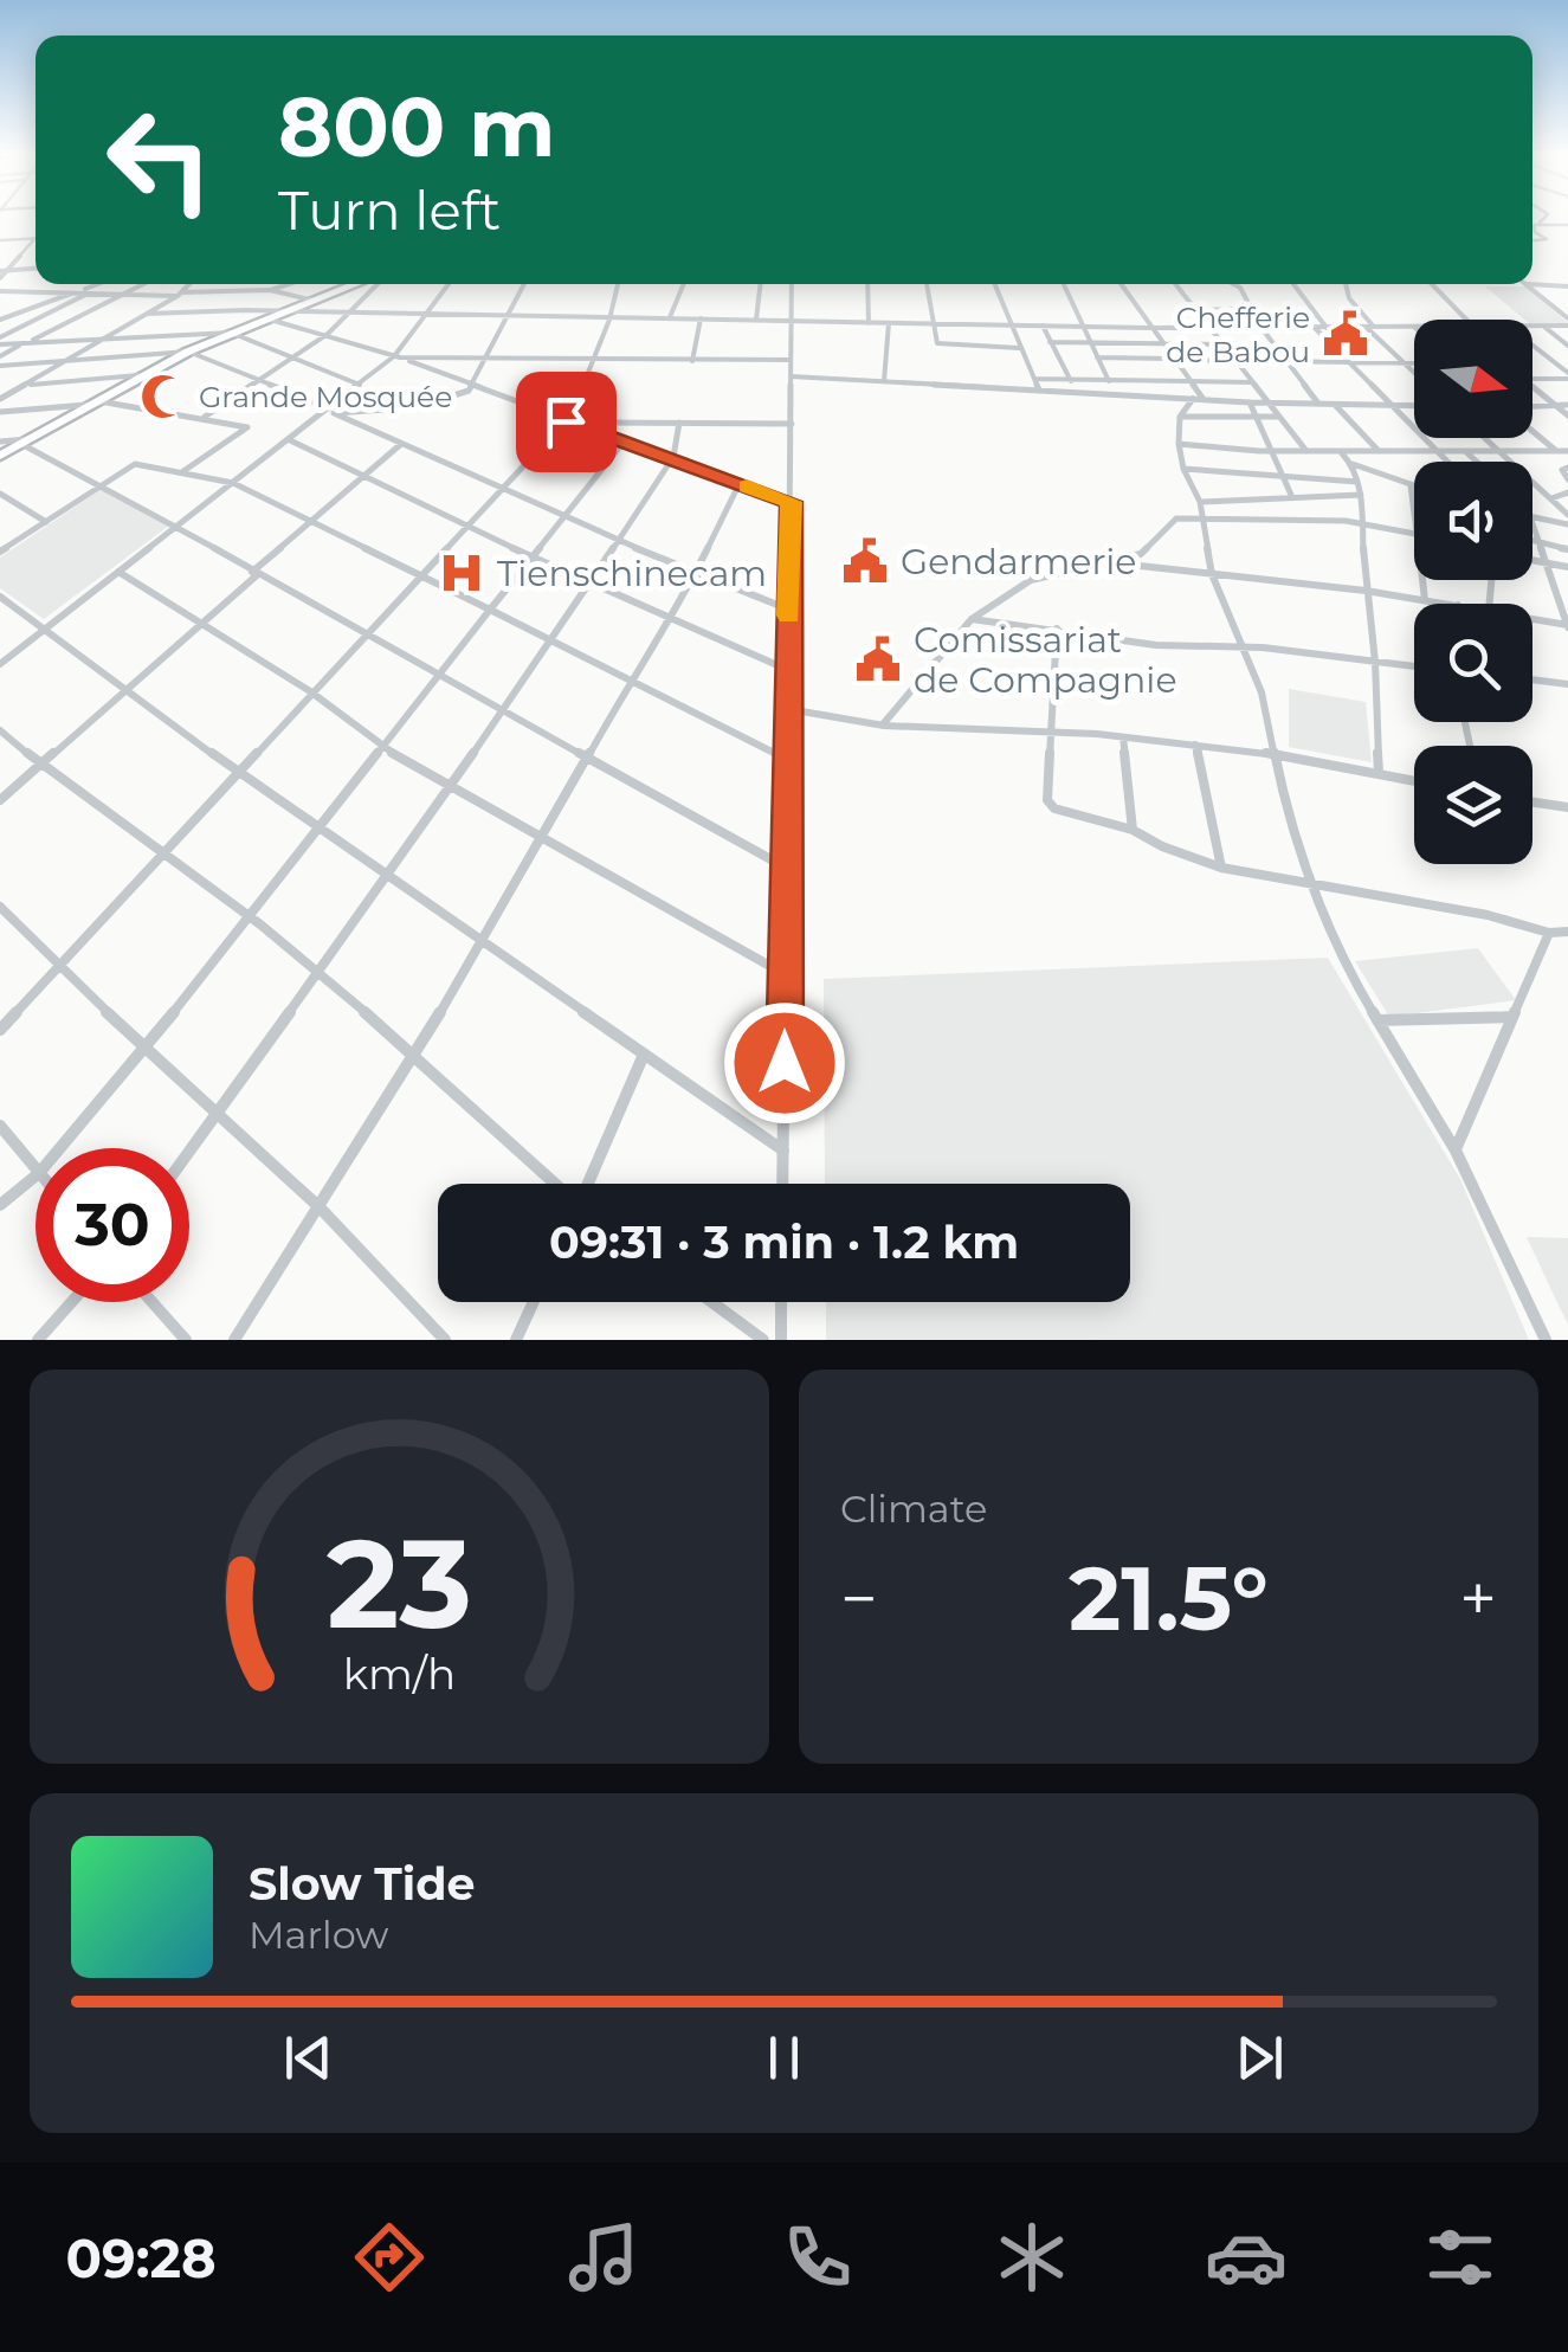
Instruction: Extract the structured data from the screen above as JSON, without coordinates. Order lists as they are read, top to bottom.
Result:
{
  "places": {
    "public building": ["Chefferie de Babou", "Gendarmerie", "Comissariat de Compagnie"],
    "mosque": ["Grande Mosquée"],
    "hospital": ["Tienschinecam"]
  },
  "north": "right",
  "page": {
    "turn": ["800 m", "Turn left"],
    "limit": "30",
    "trip": "09:31 · 3 min · 1.2 km",
    "tile": "Climate",
    "heat": ["−", "21.5°", "+"],
    "song": ["Slow Tide", "Marlow"],
    "tabs": "09:28",
    "gauge": ["23", "km/h"]
  }
}
